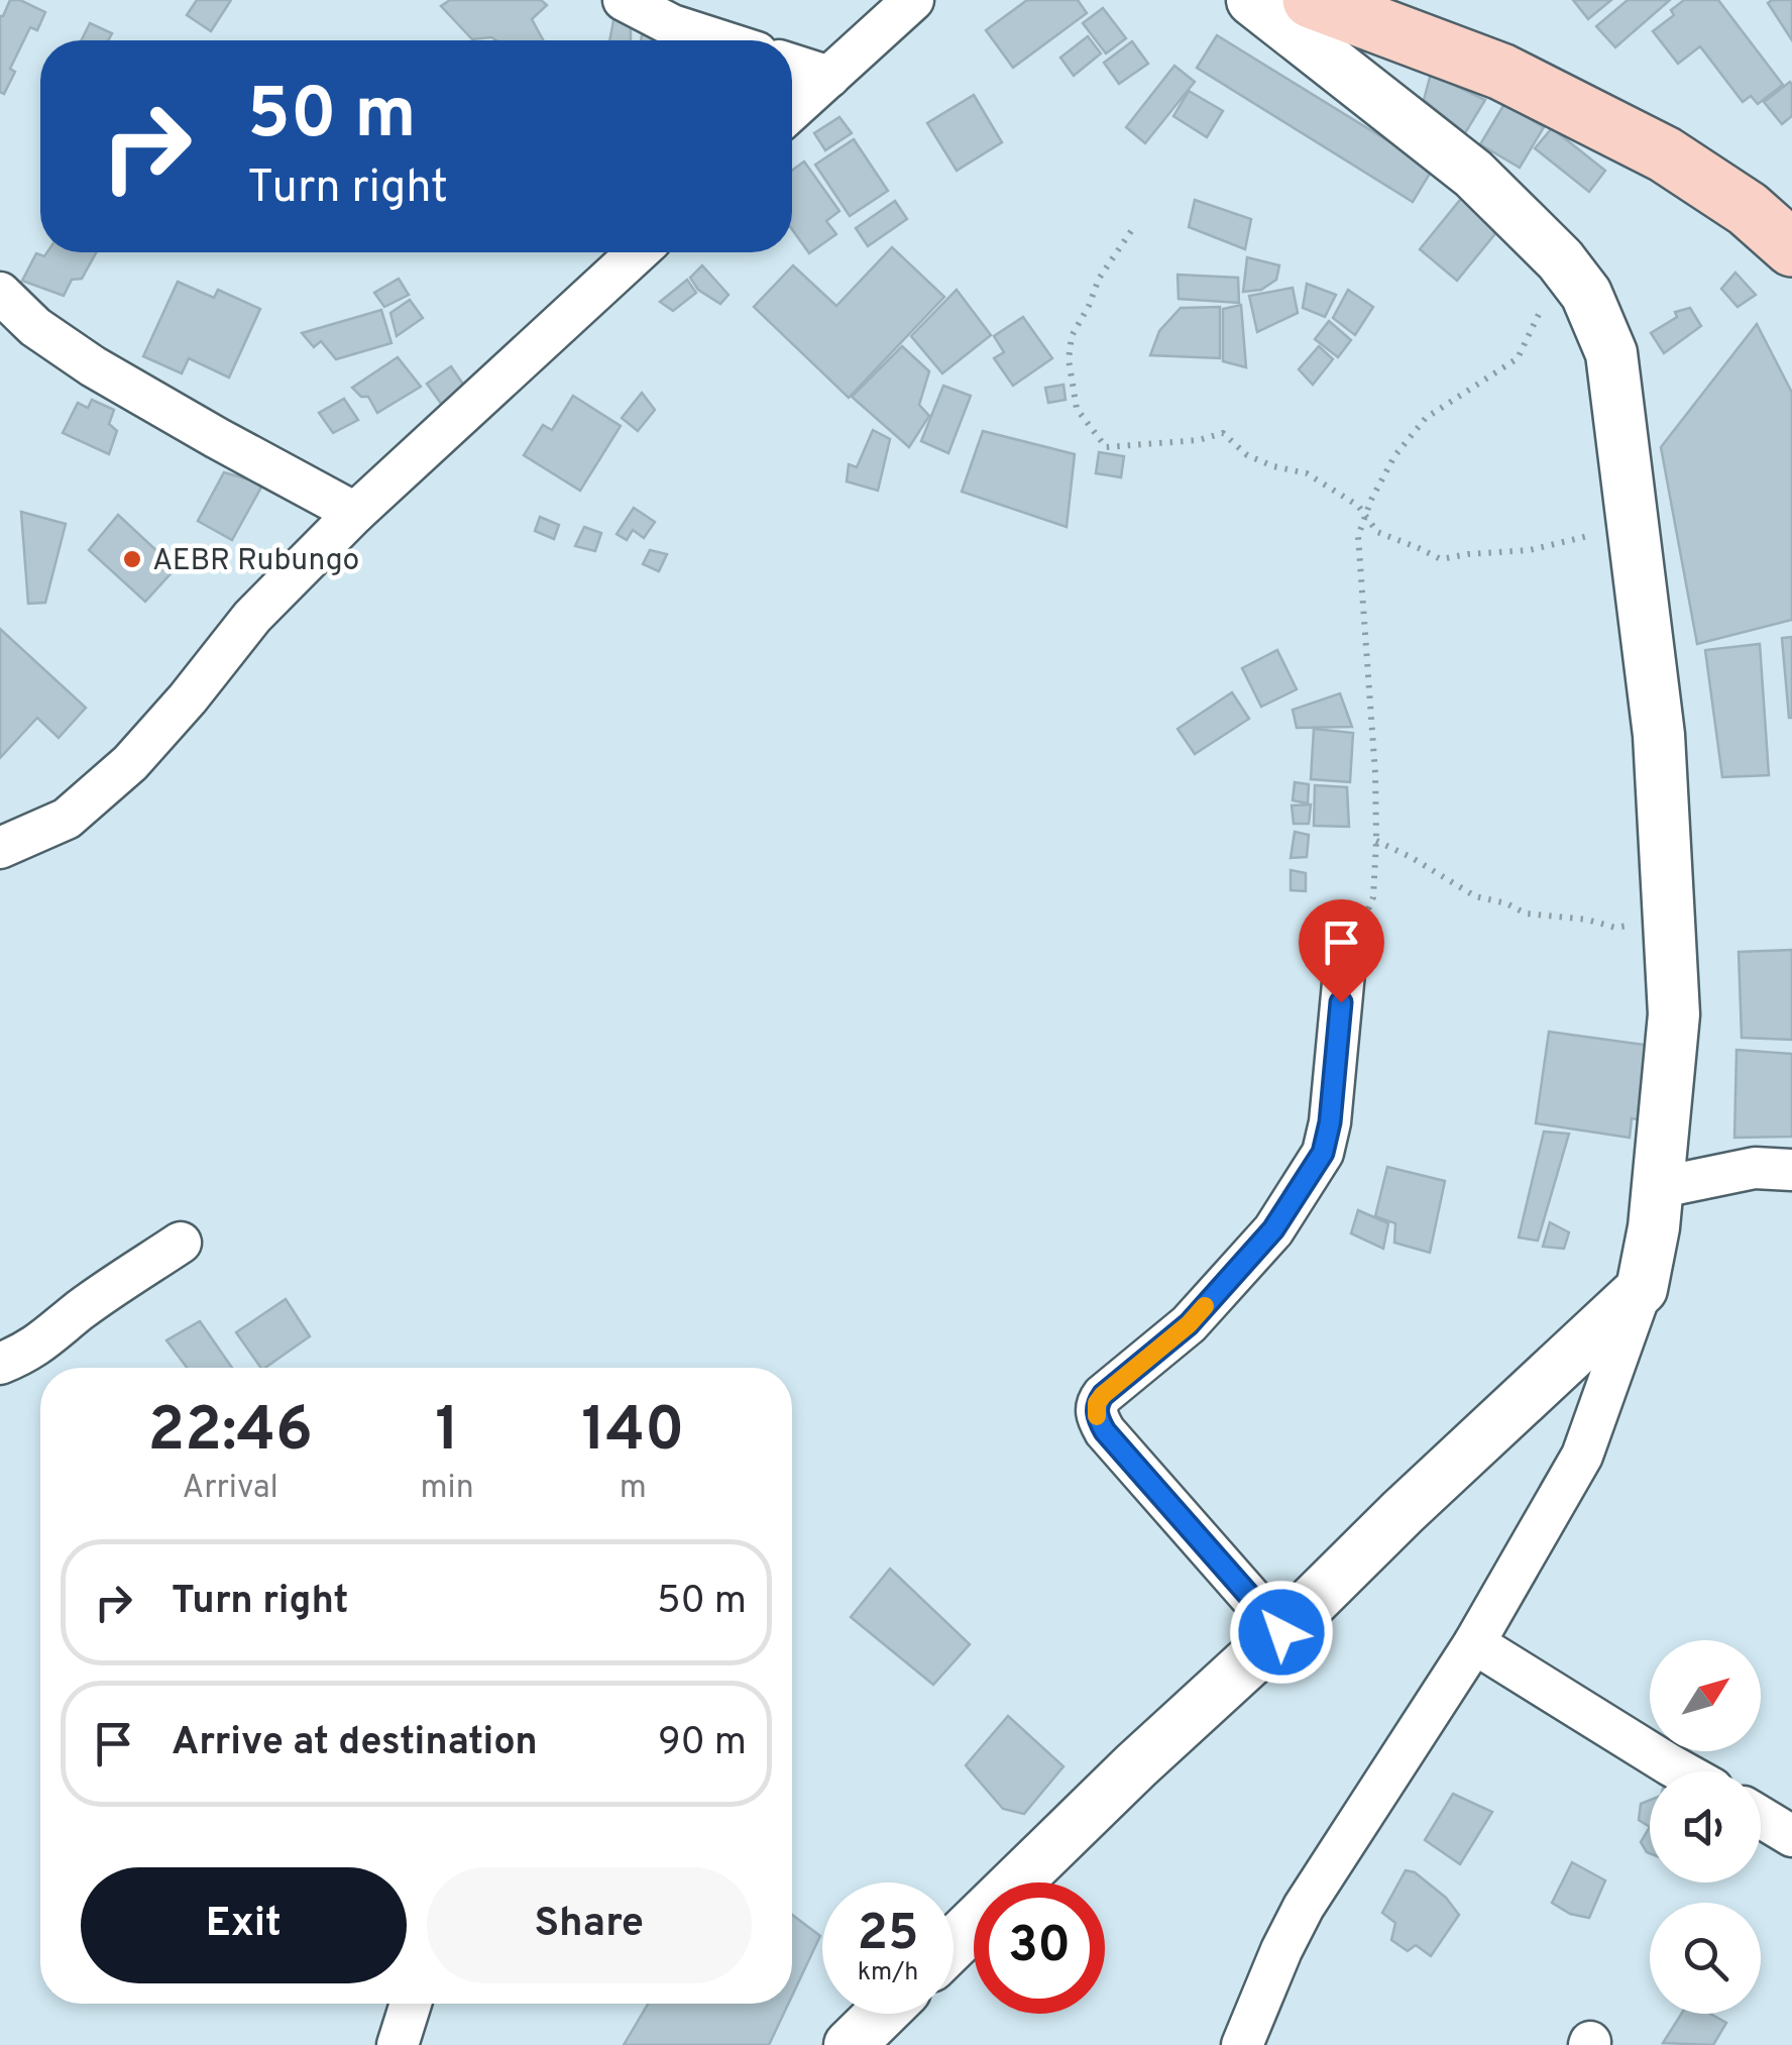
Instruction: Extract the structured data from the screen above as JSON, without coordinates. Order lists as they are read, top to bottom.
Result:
{
  "places": ["AEBR Rubungo"],
  "north": "top right",
  "page": {
    "turn": ["50 m", "Turn right"],
    "eta": [
      "22:46",
      "Arrival",
      "1",
      "min",
      "140",
      "m"
    ],
    "list": [
      {
        "name": "Turn right",
        "value": "50 m"
      },
      {
        "name": "Arrive at destination",
        "value": "90 m"
      }
    ],
    "buttons": ["Exit", "Share"],
    "speed": "25 km/h",
    "limit": "30"
  }
}
